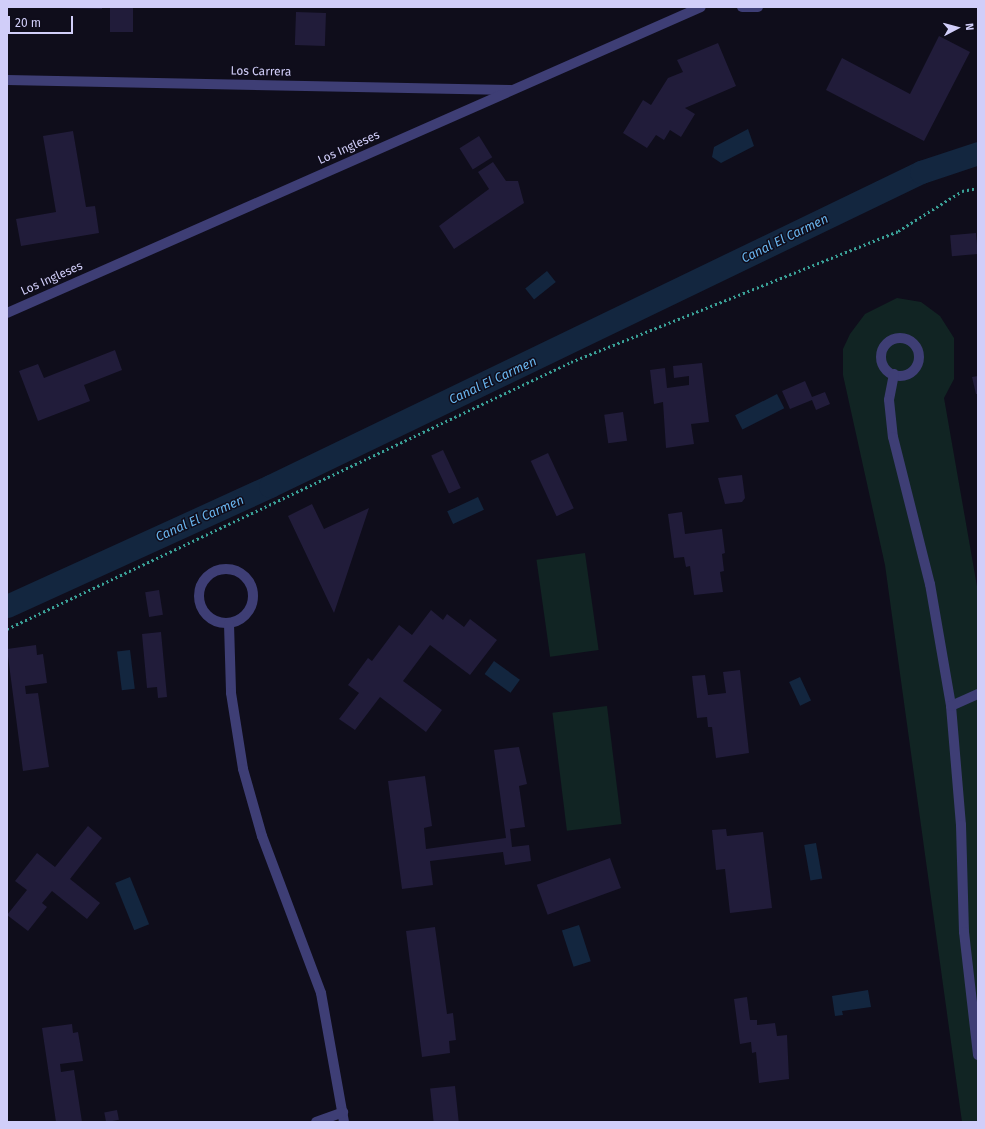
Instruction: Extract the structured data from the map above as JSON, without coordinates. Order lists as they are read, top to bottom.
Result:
{
  "streets": {
    "street": ["Los Carrera", "Los Ingleses"]
  },
  "crossings": [
    ["Los Carrera", "Los Ingleses"]
  ],
  "water": ["Canal El Carmen"],
  "scale_bar": "20 m",
  "north": "right"
}
